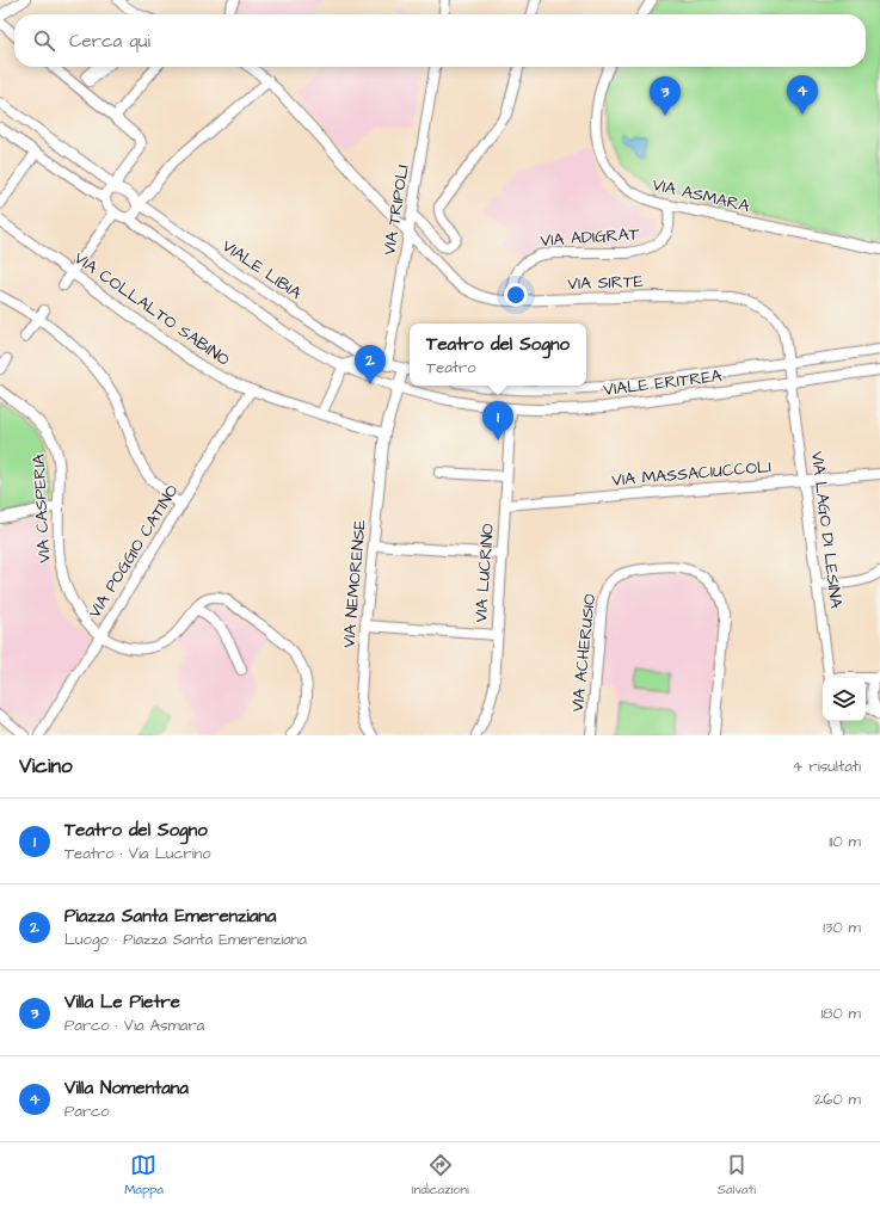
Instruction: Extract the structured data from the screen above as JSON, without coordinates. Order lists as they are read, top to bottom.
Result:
{
  "streets": {
    "street": [
      "VIA ASMARA",
      "VIA TRIPOLI",
      "VIA ADIGRAT",
      "VIALE LIBIA",
      "VIA SIRTE",
      "VIA COLLALTO SABINO",
      "VIALE ERITREA",
      "VIA MASSACIUCCOLI",
      "VIA CASPERIA",
      "VIA LAGO DI LESINA",
      "VIA POGGIO CATINO",
      "VIA LUCRINO",
      "VIA NEMORENSE",
      "VIA ACHERUSIO"
    ]
  },
  "crossings": [
    ["VIA ASMARA", "VIA ADIGRAT"],
    ["VIA TRIPOLI", "VIA SIRTE"],
    ["VIA ADIGRAT", "VIA SIRTE"],
    ["VIALE LIBIA", "VIALE ERITREA"],
    ["VIALE LIBIA", "VIA NEMORENSE"],
    ["VIA SIRTE", "VIALE ERITREA"],
    ["VIA SIRTE", "VIA LAGO DI LESINA"],
    ["VIA COLLALTO SABINO", "VIA POGGIO CATINO"],
    ["VIA COLLALTO SABINO", "VIA NEMORENSE"],
    ["VIALE ERITREA", "VIA LAGO DI LESINA"],
    ["VIALE ERITREA", "VIA LUCRINO"],
    ["VIALE ERITREA", "VIA NEMORENSE"],
    ["VIA MASSACIUCCOLI", "VIA LAGO DI LESINA"],
    ["VIA MASSACIUCCOLI", "VIA LUCRINO"],
    ["VIA CASPERIA", "VIA POGGIO CATINO"]
  ],
  "page": {
    "search": "Cerca qui",
    "pins": [
      "4",
      "3",
      "2",
      "1"
    ],
    "popup": ["Teatro del Sogno", "Teatro"],
    "heading": ["Vicino", "4 risultati"],
    "list": [
      {
        "mark": "1",
        "name": "Teatro del Sogno",
        "note": "Teatro · Via Lucrino",
        "value": "110 m"
      },
      {
        "mark": "2",
        "name": "Piazza Santa Emerenziana",
        "note": "Luogo · Piazza Santa Emerenziana",
        "value": "130 m"
      },
      {
        "mark": "3",
        "name": "Villa Le Pietre",
        "note": "Parco · Via Asmara",
        "value": "180 m"
      },
      {
        "mark": "4",
        "name": "Villa Nomentana",
        "note": "Parco",
        "value": "260 m"
      }
    ],
    "nav": ["Mappa", "Indicazioni", "Salvati"]
  }
}
